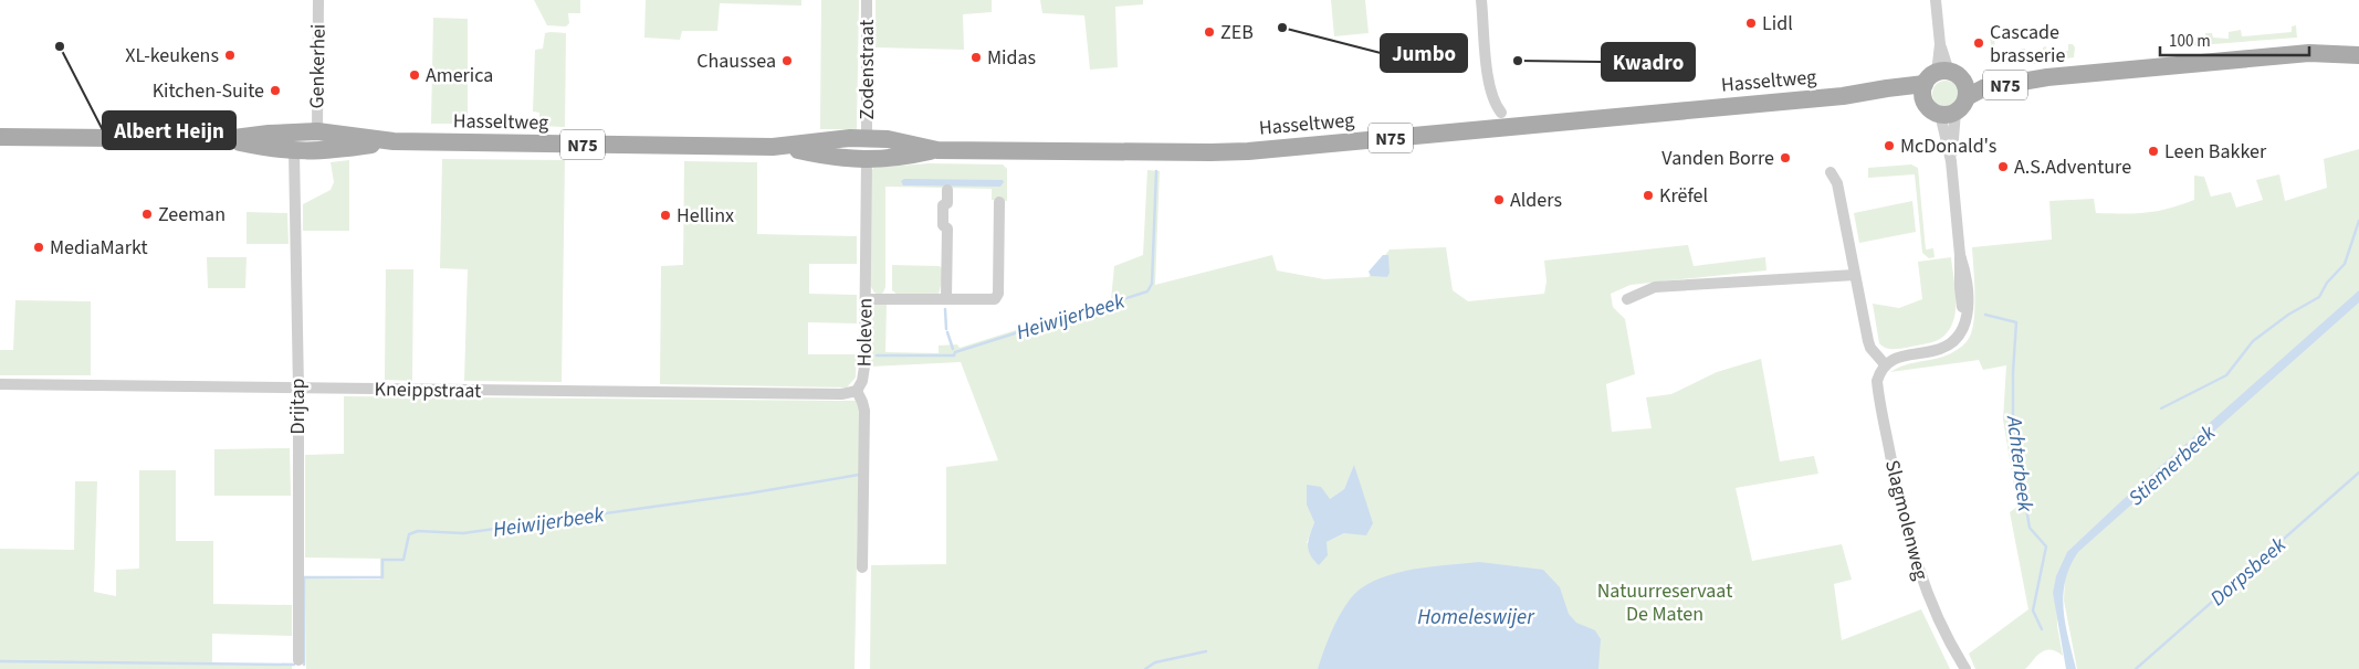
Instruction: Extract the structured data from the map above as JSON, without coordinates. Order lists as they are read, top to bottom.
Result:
{
  "streets": {
    "main road": ["Hasseltweg", "N75"],
    "street": [
      "Genkerhei",
      "Zodenstraat",
      "Holeven",
      "Kneippstraat",
      "Drijtap",
      "Slagmolenweg"
    ]
  },
  "crossings": [
    ["Genkerhei", "Hasseltweg"],
    ["Zodenstraat", "Hasseltweg"],
    ["Hasseltweg", "N75"],
    ["Hasseltweg", "Holeven"],
    ["Hasseltweg", "Drijtap"],
    ["Holeven", "Kneippstraat"],
    ["Kneippstraat", "Drijtap"]
  ],
  "water": [
    "Heiwijerbeek",
    "Achterbeek",
    "Stiemerbeek",
    "Dorpsbeek",
    "Homeleswijer"
  ],
  "parks": ["Natuurreservaat De Maten"],
  "places": [
    "Lidl",
    "Jumbo",
    "ZEB",
    "Cascade brasserie",
    "Albert Heijn",
    "XL-keukens",
    "Midas",
    "Chaussea",
    "Kwadro",
    "America",
    "Kitchen-Suite",
    "McDonald's",
    "Leen Bakker",
    "Vanden Borre",
    "A.S.Adventure",
    "Krëfel",
    "Alders",
    "Zeeman",
    "Hellinx",
    "MediaMarkt"
  ],
  "scale_bar": "100 m"
}
